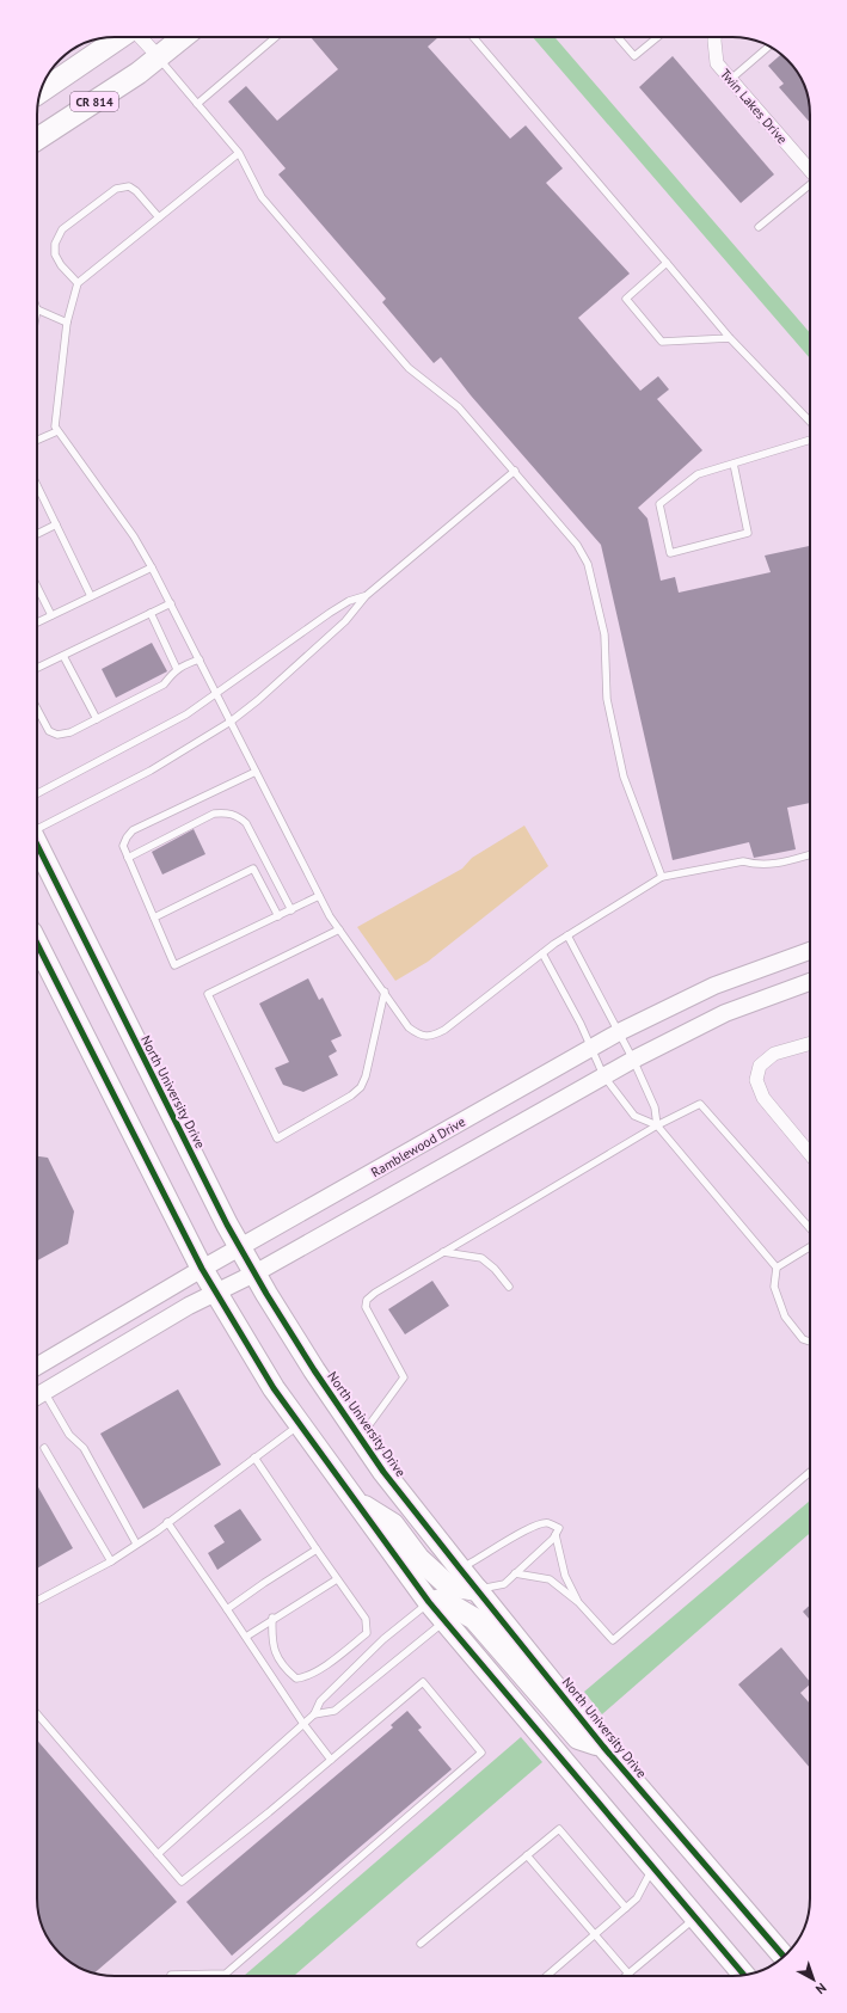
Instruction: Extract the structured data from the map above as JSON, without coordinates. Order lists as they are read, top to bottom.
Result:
{
  "streets": {
    "main road": ["CR 814", "North University Drive"],
    "street": ["Twin Lakes Drive", "Ramblewood Drive"]
  },
  "crossings": [
    ["North University Drive", "Ramblewood Drive"]
  ],
  "north": "bottom right"
}
